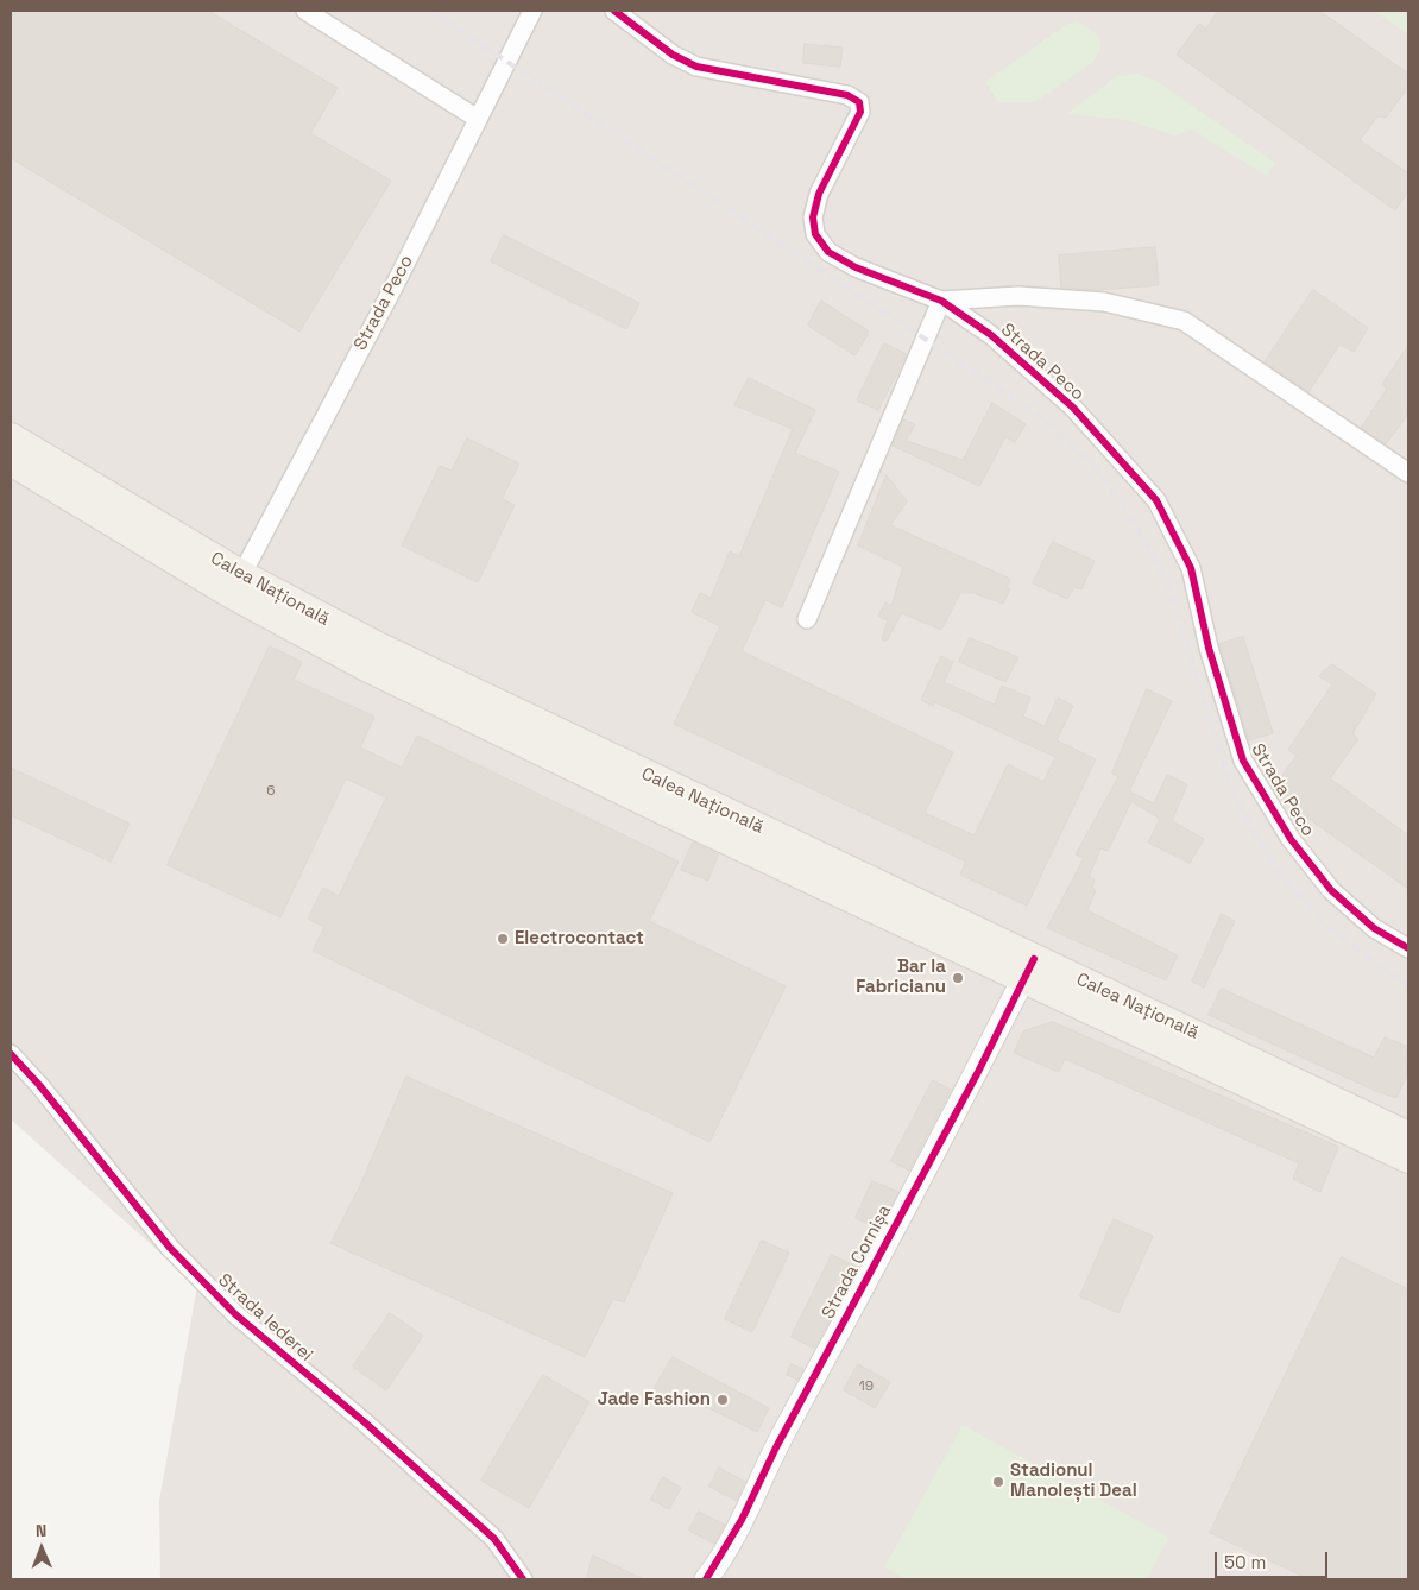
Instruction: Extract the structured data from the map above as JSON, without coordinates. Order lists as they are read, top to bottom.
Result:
{
  "streets": {
    "main road": ["Calea Națională"],
    "street": ["Strada Peco", "Strada Cornișa", "Strada Iederei"]
  },
  "crossings": [
    ["Strada Peco", "Calea Națională"],
    ["Calea Națională", "Strada Cornișa"]
  ],
  "places": [
    "Electrocontact",
    "Bar la Fabricianu",
    "Jade Fashion",
    "Stadionul Manolești Deal"
  ],
  "house_numbers": ["6", "19"],
  "scale_bar": "50 m",
  "north": "top"
}
